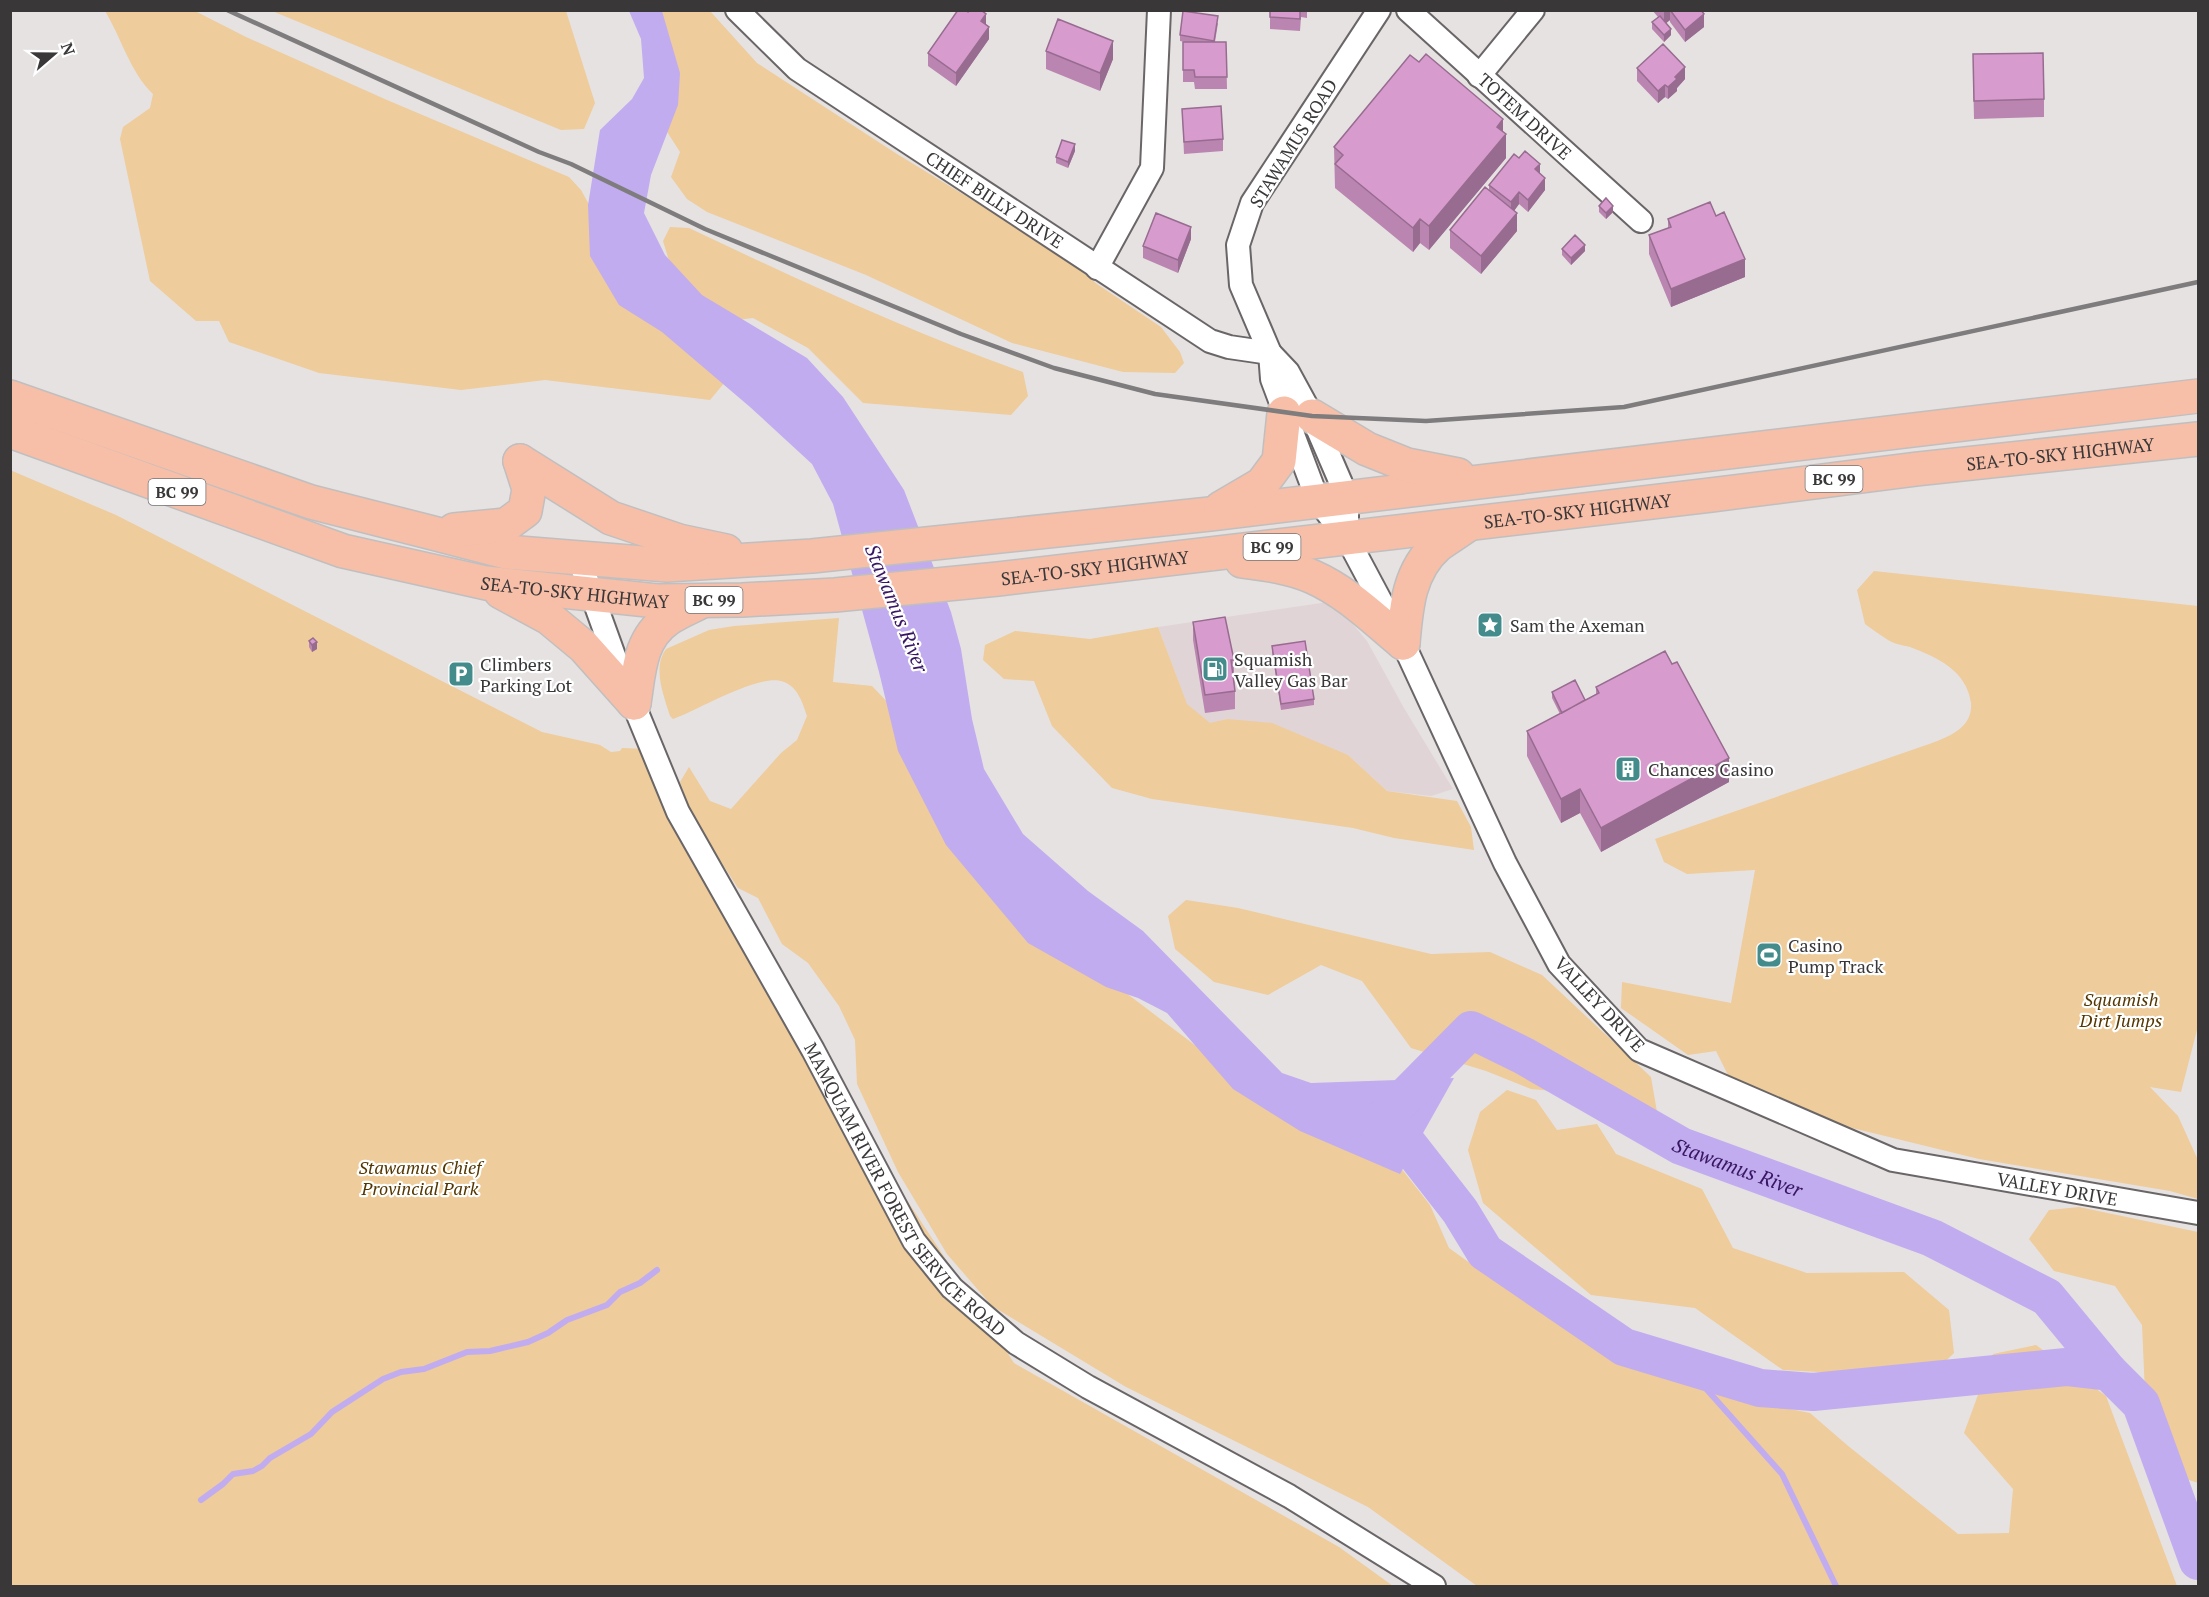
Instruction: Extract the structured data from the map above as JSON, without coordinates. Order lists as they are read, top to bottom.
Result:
{
  "streets": {
    "highway": ["SEA-TO-SKY HIGHWAY", "BC 99"],
    "street": [
      "TOTEM DRIVE",
      "STAWAMUS ROAD",
      "CHIEF BILLY DRIVE",
      "VALLEY DRIVE",
      "MAMQUAM RIVER FOREST SERVICE ROAD"
    ]
  },
  "crossings": [
    ["STAWAMUS ROAD", "CHIEF BILLY DRIVE"],
    ["STAWAMUS ROAD", "SEA-TO-SKY HIGHWAY"],
    ["STAWAMUS ROAD", "VALLEY DRIVE"],
    ["SEA-TO-SKY HIGHWAY", "VALLEY DRIVE"],
    ["SEA-TO-SKY HIGHWAY", "MAMQUAM RIVER FOREST SERVICE ROAD"]
  ],
  "water": ["Stawamus River"],
  "parks": ["Squamish Dirt Jumps", "Stawamus Chief Provincial Park"],
  "places": {
    "place": ["Sam the Axeman"],
    "fuel station": ["Squamish Valley Gas Bar"],
    "parking": ["Climbers Parking Lot"],
    "building": ["Chances Casino"],
    "sports": ["Casino Pump Track"]
  },
  "north": "right"
}
